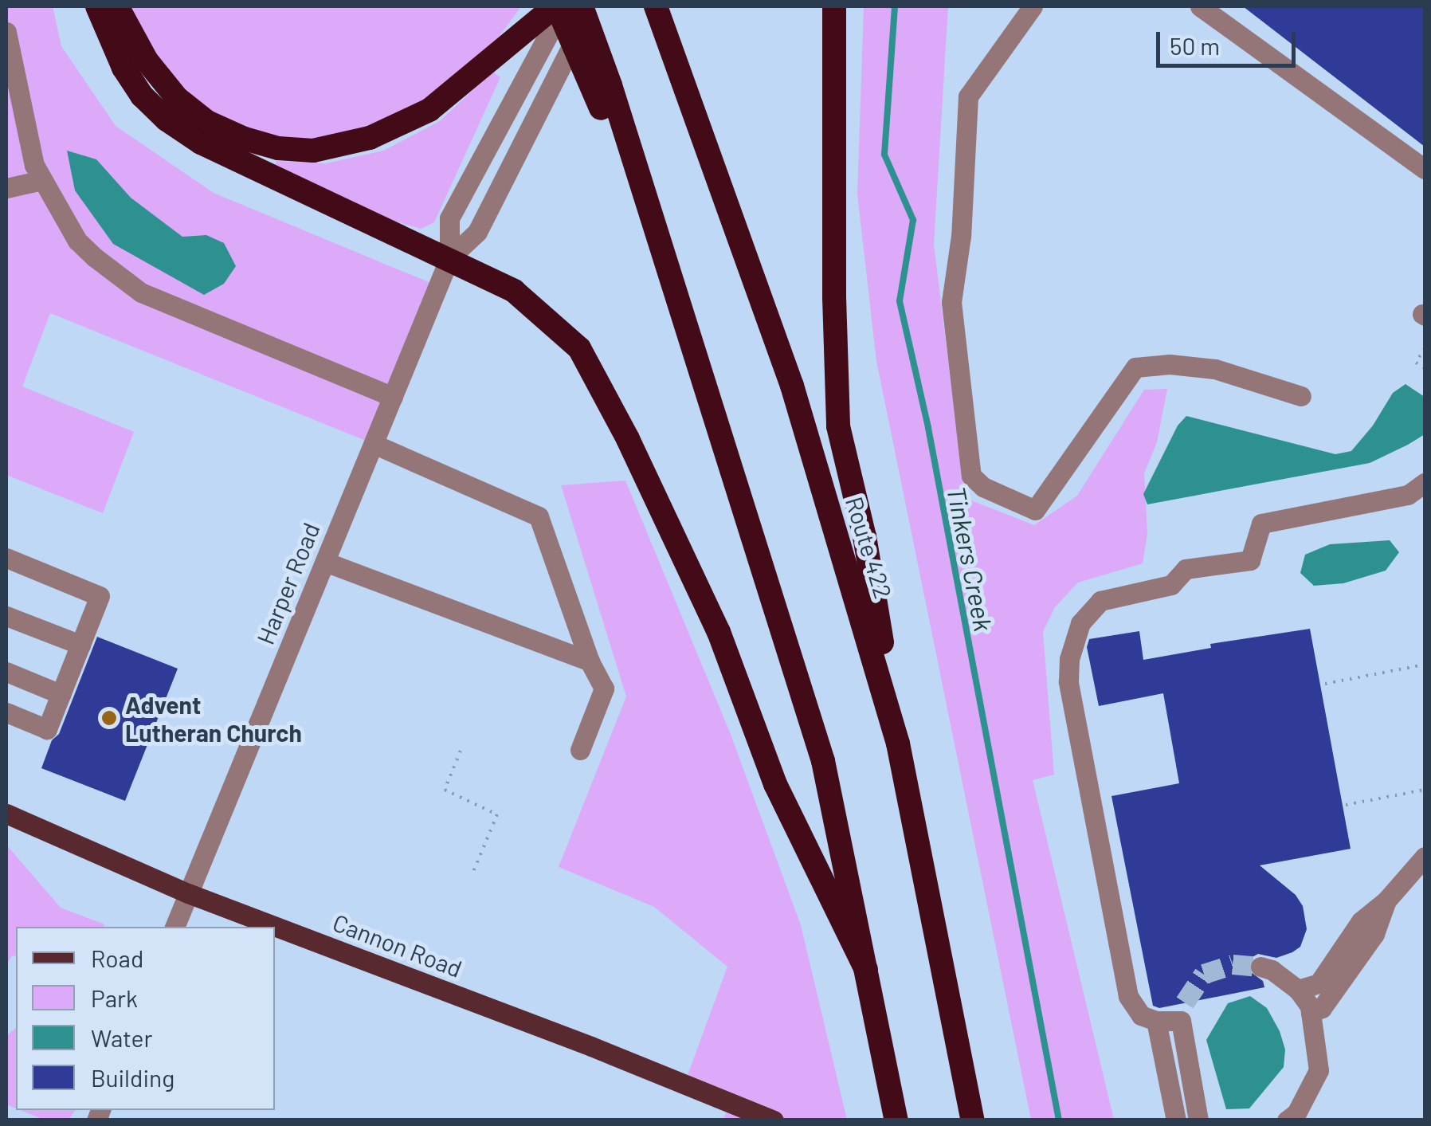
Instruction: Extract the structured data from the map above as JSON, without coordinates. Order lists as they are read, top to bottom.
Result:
{
  "streets": {
    "highway": ["Route 422"],
    "main road": ["Cannon Road"],
    "street": ["Harper Road"]
  },
  "crossings": [
    ["Harper Road", "Cannon Road"]
  ],
  "water": ["Tinkers Creek"],
  "places": ["Advent Lutheran Church"],
  "legend": [
    "Road",
    "Park",
    "Water",
    "Building"
  ],
  "scale_bar": "50 m"
}
